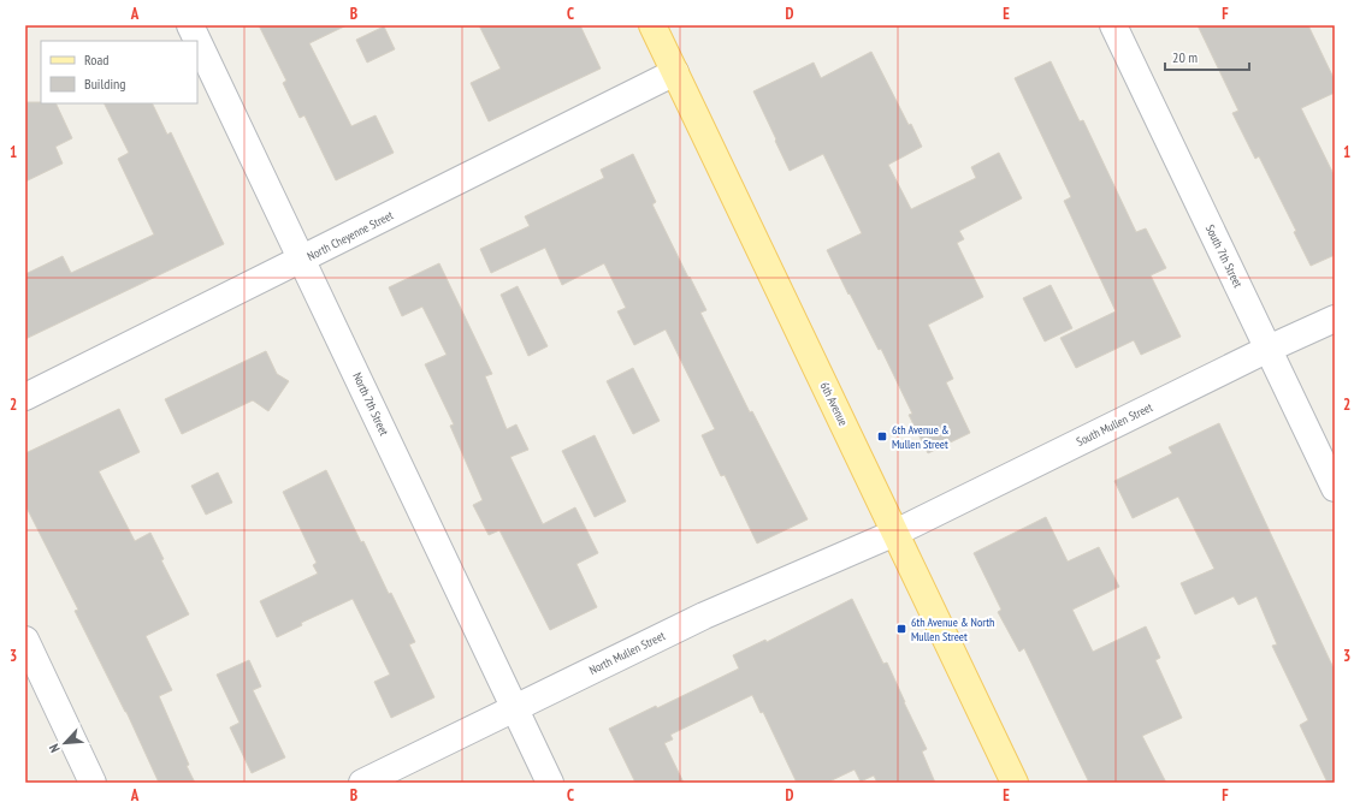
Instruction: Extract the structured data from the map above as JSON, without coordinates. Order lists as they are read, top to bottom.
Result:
{
  "streets": {
    "main road": ["6th Avenue"],
    "street": [
      "North Cheyenne Street",
      "South 7th Street",
      "North 7th Street",
      "South Mullen Street",
      "North Mullen Street"
    ]
  },
  "crossings": [
    ["North Cheyenne Street", "North 7th Street"],
    ["North Cheyenne Street", "6th Avenue"],
    ["South 7th Street", "South Mullen Street"],
    ["North 7th Street", "North Mullen Street"],
    ["6th Avenue", "South Mullen Street"],
    ["6th Avenue", "North Mullen Street"],
    ["South Mullen Street", "North Mullen Street"]
  ],
  "places": {
    "transit": ["6th Avenue & Mullen Street", "6th Avenue & North Mullen Street"]
  },
  "legend": ["Road", "Building"],
  "scale_bar": "20 m",
  "north": "bottom left",
  "grid": {
    "columns": [
      "A",
      "B",
      "C",
      "D",
      "E",
      "F"
    ],
    "rows": ["1", "2", "3"]
  }
}
